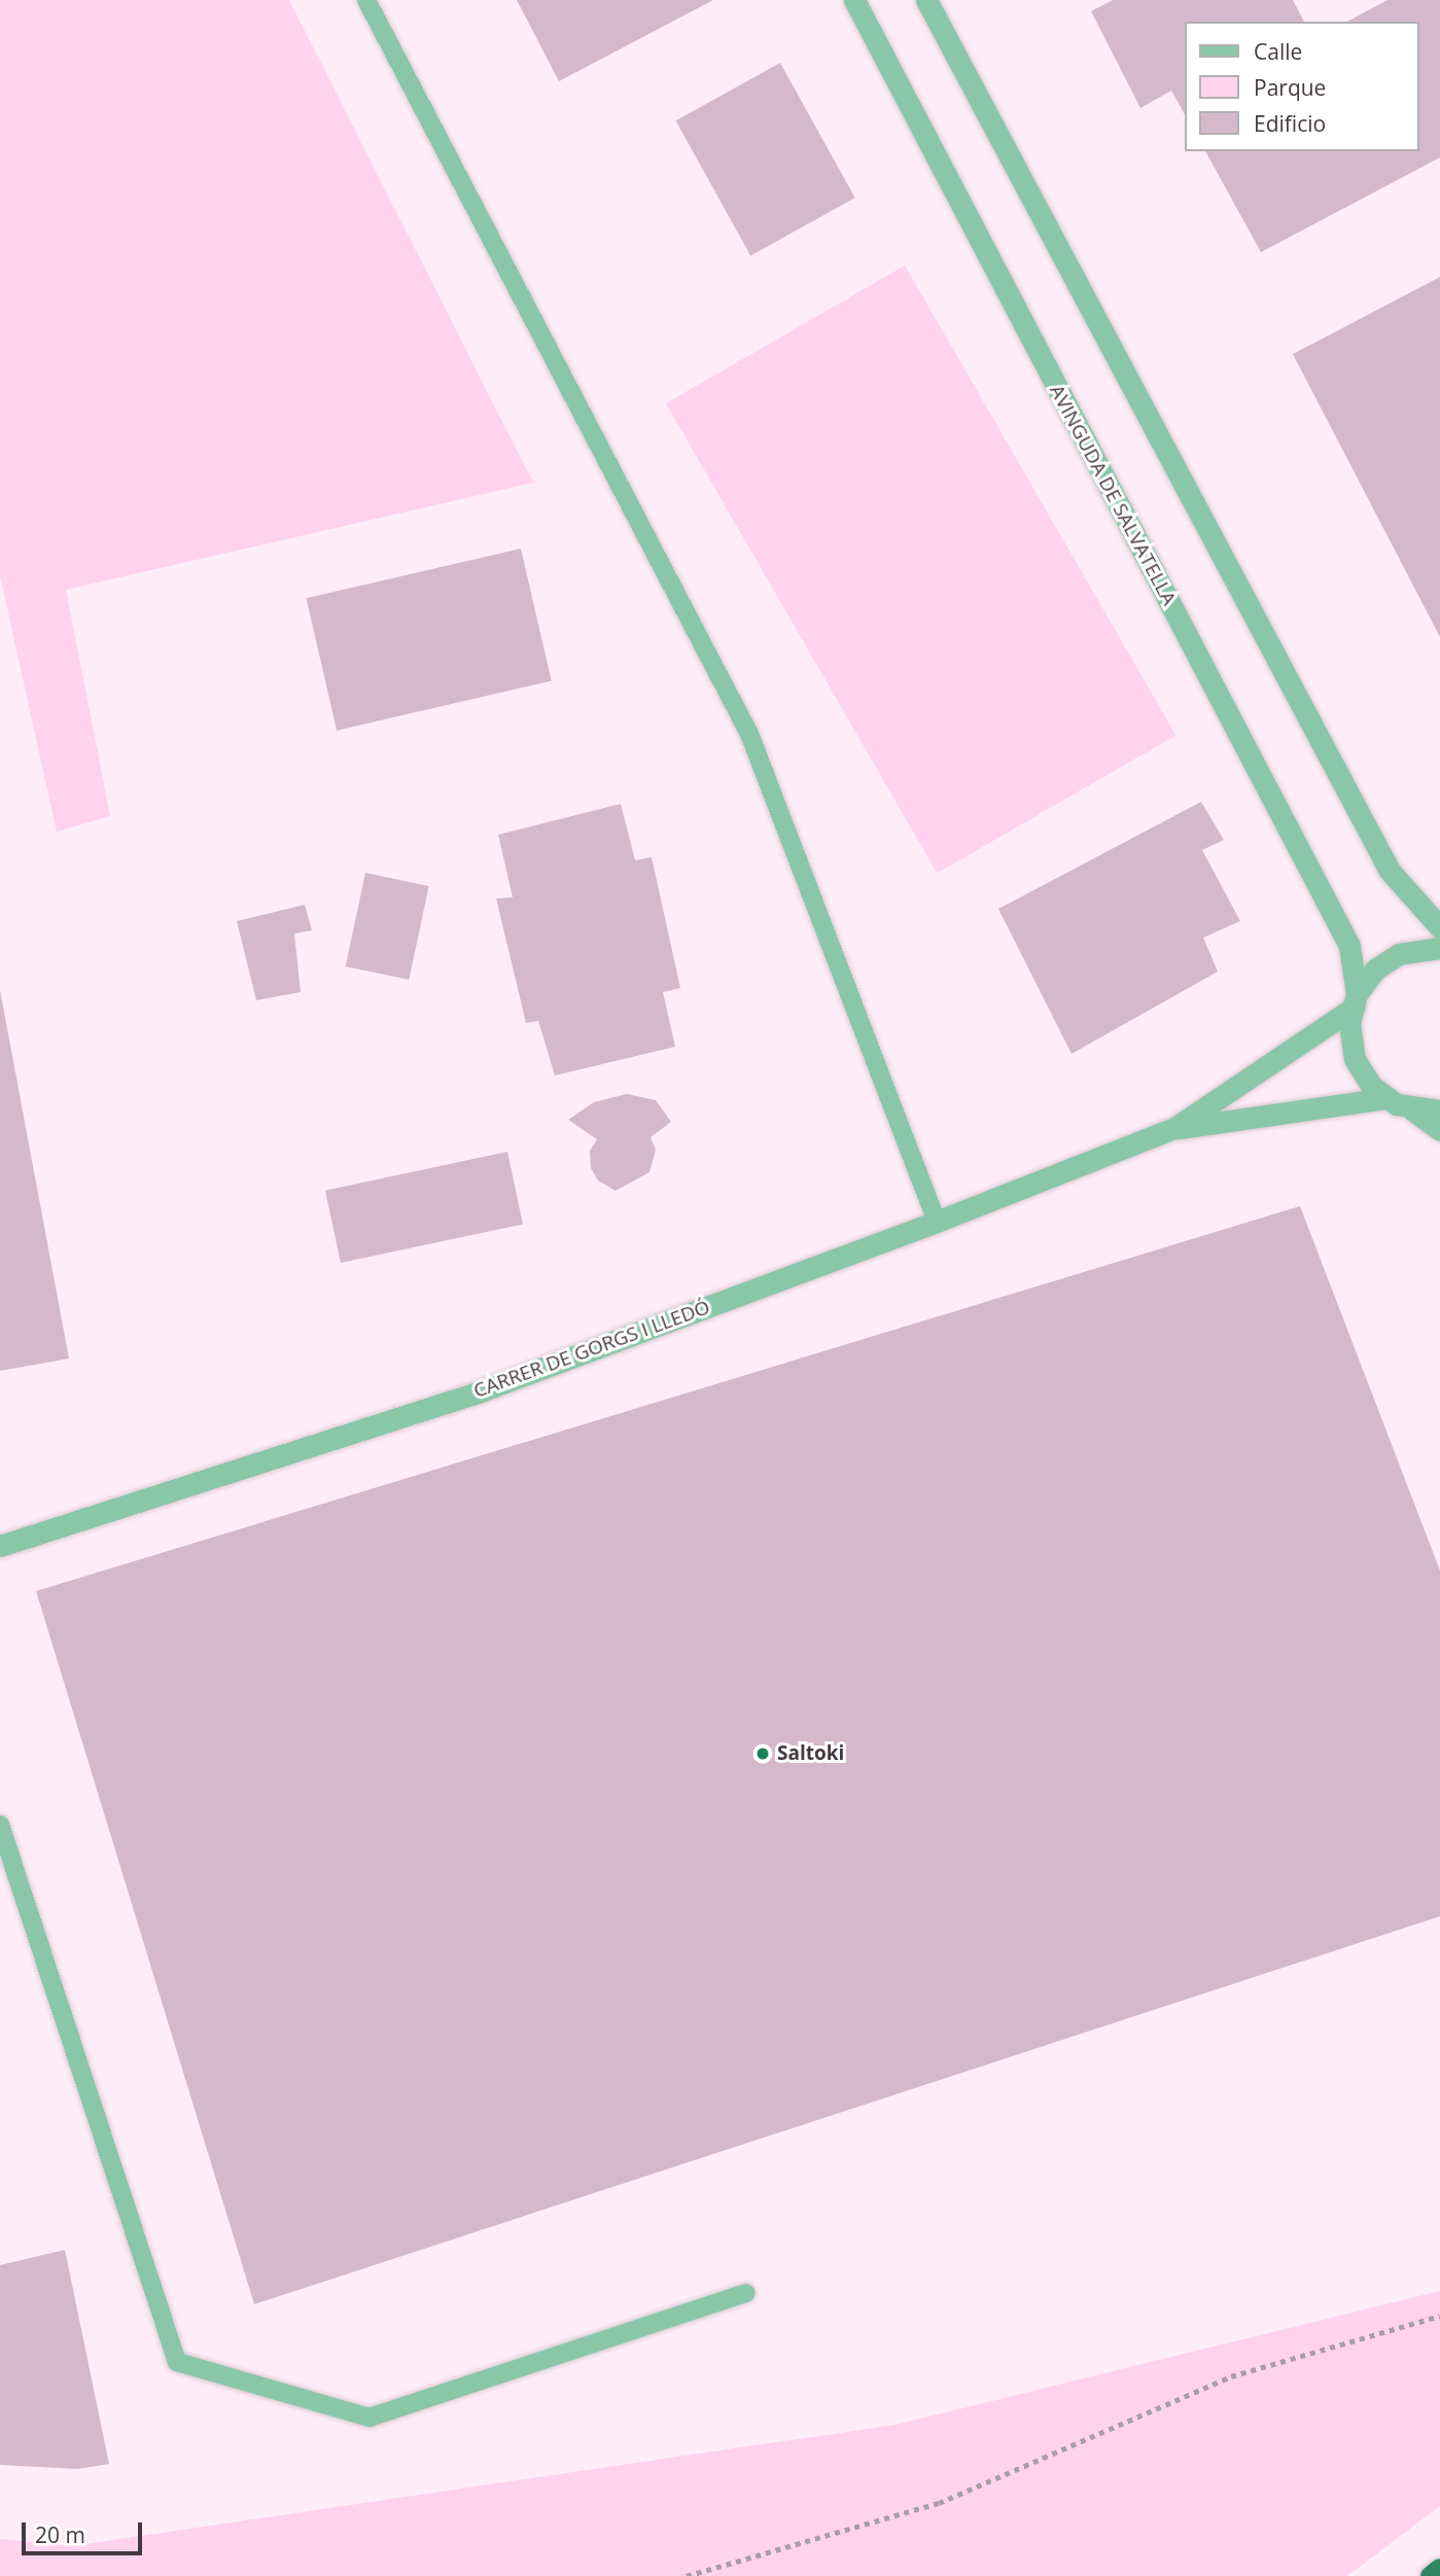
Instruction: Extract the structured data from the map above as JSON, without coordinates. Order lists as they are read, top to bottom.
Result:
{
  "streets": {
    "street": ["AVINGUDA DE SALVATELLA", "CARRER DE GORGS I LLEDÓ"]
  },
  "crossings": [
    ["AVINGUDA DE SALVATELLA", "CARRER DE GORGS I LLEDÓ"]
  ],
  "places": ["Saltoki"],
  "legend": ["Calle", "Parque", "Edificio"],
  "scale_bar": "20 m"
}
